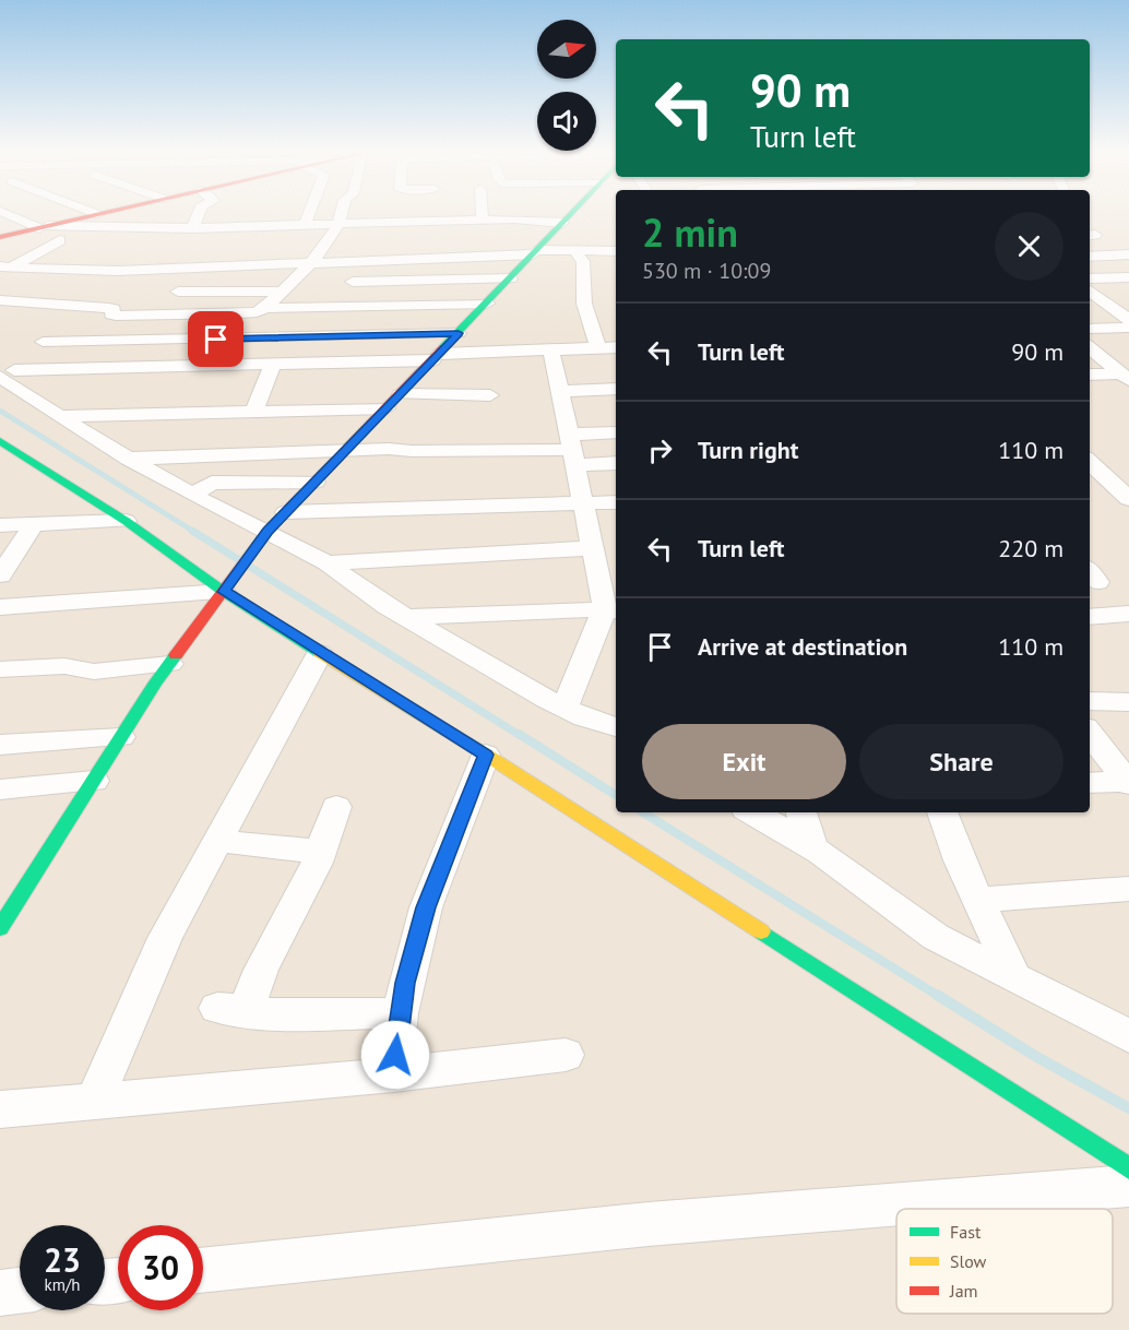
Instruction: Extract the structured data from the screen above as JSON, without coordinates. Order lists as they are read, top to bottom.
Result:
{
  "legend": ["Fast", "Slow", "Jam"],
  "north": "right",
  "page": {
    "turn": ["90 m", "Turn left"],
    "heading": ["2 min", "530 m · 10:09"],
    "list": [
      {
        "name": "Turn left",
        "value": "90 m"
      },
      {
        "name": "Turn right",
        "value": "110 m"
      },
      {
        "name": "Turn left",
        "value": "220 m"
      },
      {
        "name": "Arrive at destination",
        "value": "110 m"
      }
    ],
    "buttons": ["Exit", "Share"],
    "speed": "23 km/h",
    "limit": "30"
  }
}
